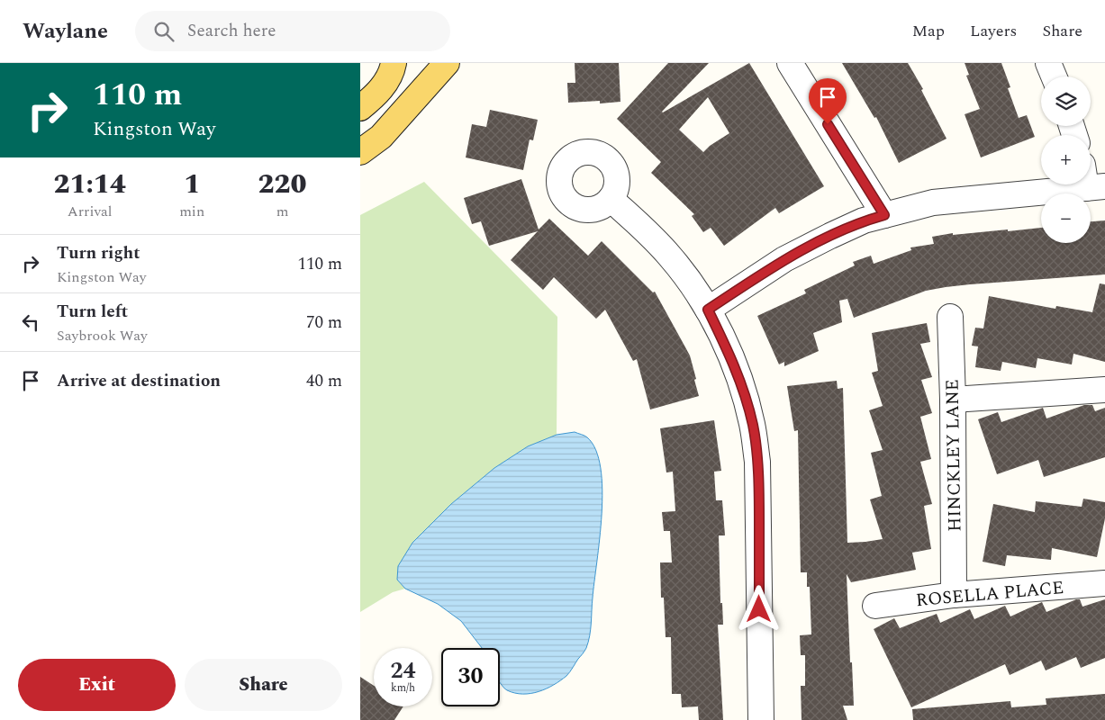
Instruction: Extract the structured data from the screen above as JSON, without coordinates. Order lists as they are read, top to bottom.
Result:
{
  "streets": {
    "street": ["HINCKLEY LANE", "ROSELLA PLACE"]
  },
  "crossings": [
    ["HINCKLEY LANE", "ROSELLA PLACE"]
  ],
  "page": {
    "header": "Waylane",
    "search": "Search here",
    "nav": ["Map", "Layers", "Share"],
    "turn": ["110 m", "Kingston Way"],
    "map_buttons": ["+", "−"],
    "eta": [
      "21:14",
      "Arrival",
      "1",
      "min",
      "220",
      "m"
    ],
    "list": [
      {
        "name": "Turn right",
        "note": "Kingston Way",
        "value": "110 m"
      },
      {
        "name": "Turn left",
        "note": "Saybrook Way",
        "value": "70 m"
      },
      {
        "name": "Arrive at destination",
        "value": "40 m"
      }
    ],
    "speed": "24 km/h",
    "limit": "30",
    "buttons": ["Exit", "Share"]
  }
}
